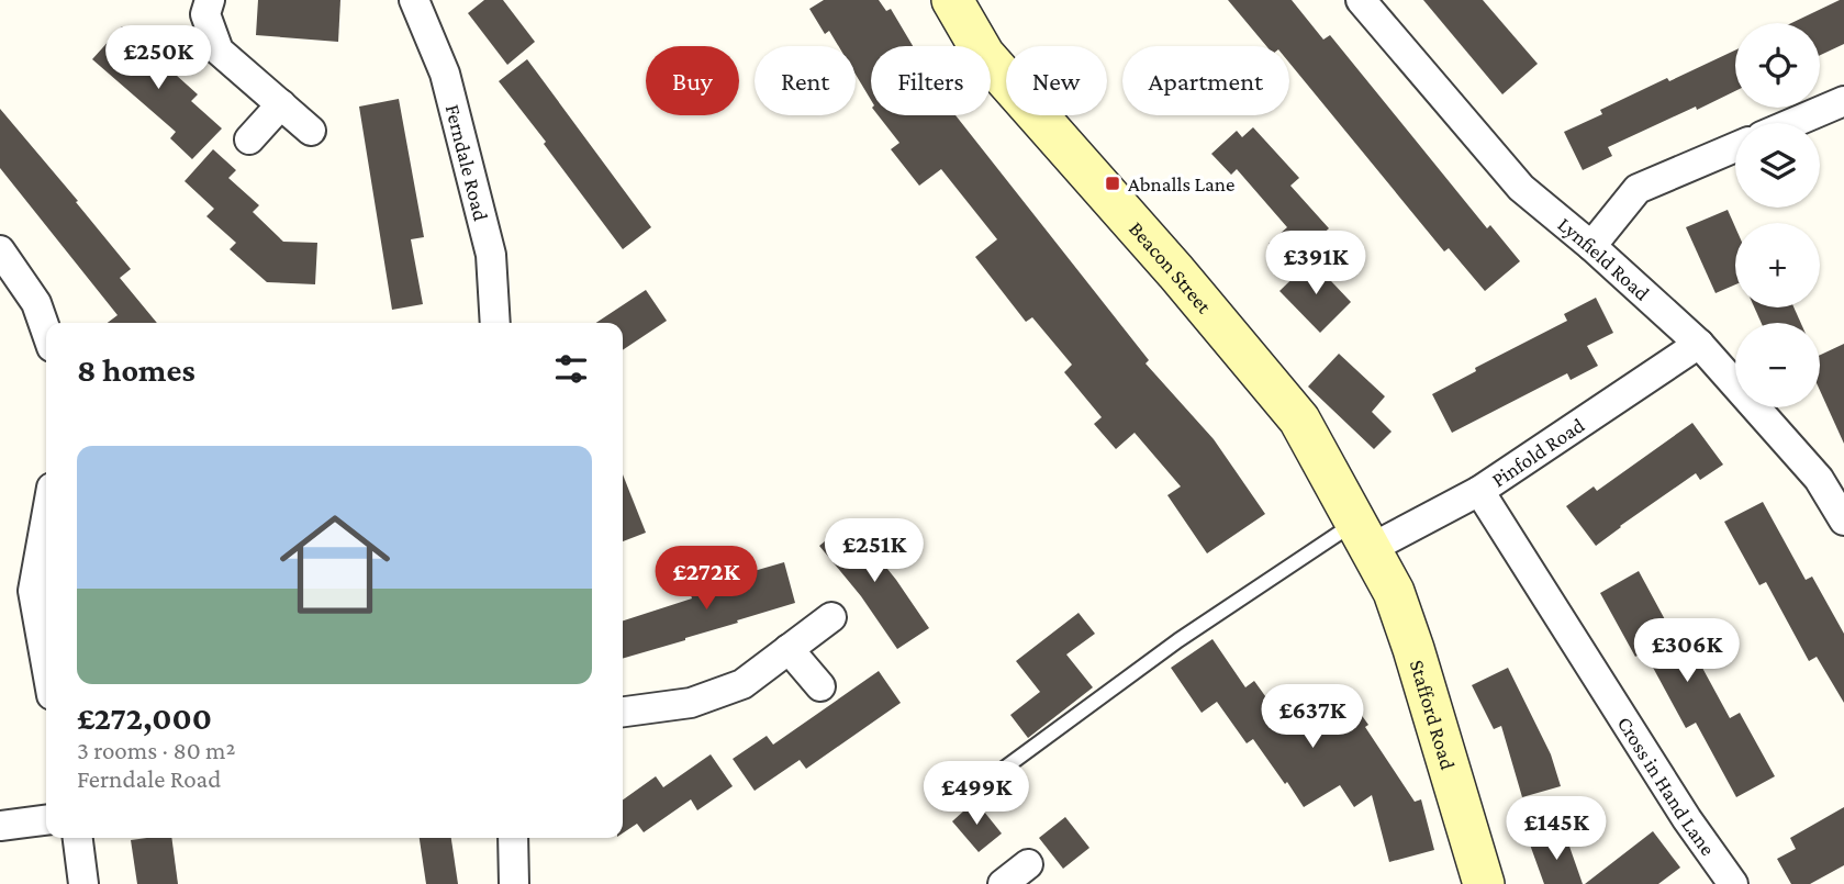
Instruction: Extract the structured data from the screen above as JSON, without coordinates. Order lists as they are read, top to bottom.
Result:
{
  "streets": {
    "street": [
      "Ferndale Road",
      "Lynfield Road",
      "Beacon Street",
      "Pinfold Road",
      "Stafford Road",
      "Cross in Hand Lane"
    ]
  },
  "crossings": [
    ["Lynfield Road", "Pinfold Road"],
    ["Beacon Street", "Pinfold Road"],
    ["Beacon Street", "Stafford Road"],
    ["Pinfold Road", "Stafford Road"],
    ["Pinfold Road", "Cross in Hand Lane"]
  ],
  "places": {
    "transit": ["Abnalls Lane"]
  },
  "page": {
    "map_buttons": ["+", "−"],
    "price": [
      "£250K",
      "£391K",
      "£251K",
      "£272K",
      "£306K",
      "£637K",
      "£499K",
      "£145K"
    ],
    "chip": [
      "Buy",
      "Rent",
      "Filters",
      "New",
      "Apartment"
    ],
    "heading": "8 homes",
    "list": [
      {
        "name": "£272,000",
        "note": "3 rooms · 80 m² · Ferndale Road"
      }
    ]
  }
}
